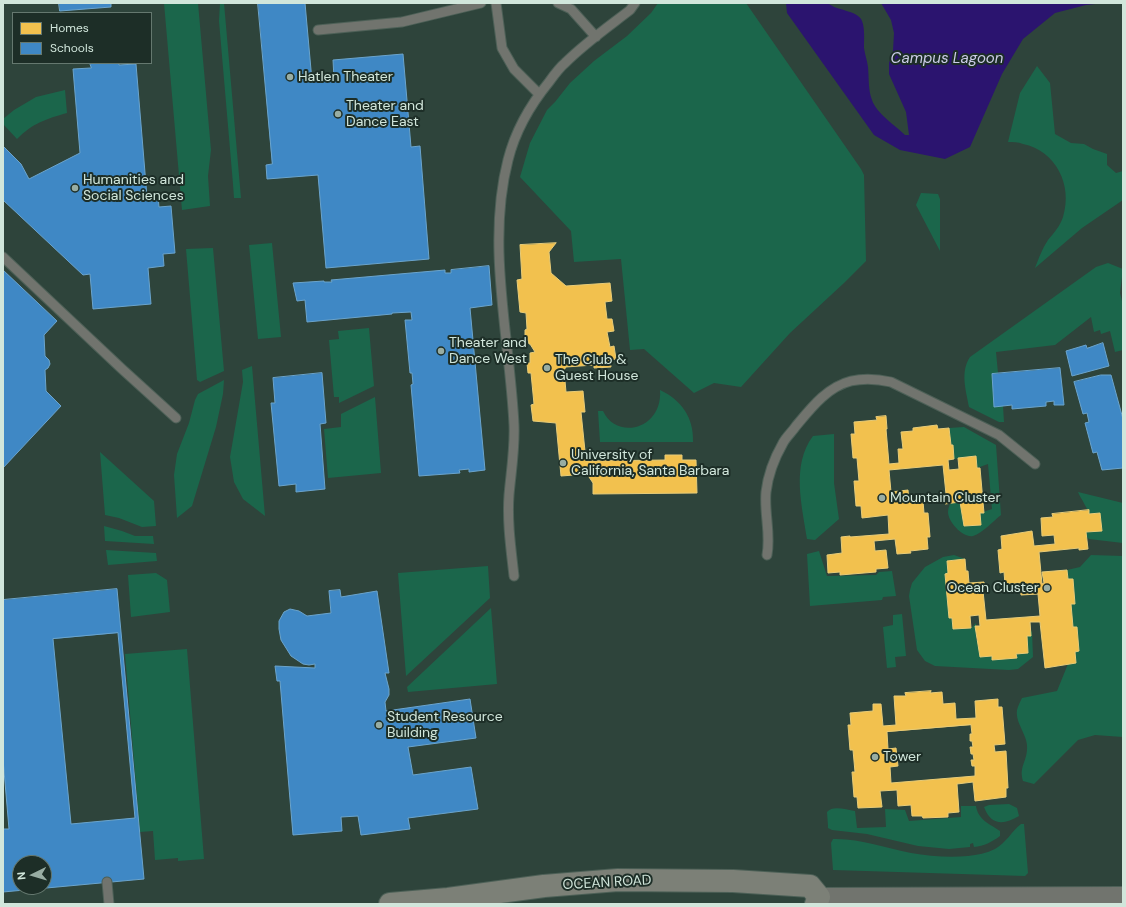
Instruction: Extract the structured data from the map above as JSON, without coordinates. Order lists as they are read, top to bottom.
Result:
{
  "streets": {
    "street": ["OCEAN ROAD"]
  },
  "water": ["Campus Lagoon"],
  "places": [
    "Hatlen Theater",
    "Theater and Dance East",
    "Humanities and Social Sciences",
    "Theater and Dance West",
    "The Club & Guest House",
    "University of California, Santa Barbara",
    "Mountain Cluster",
    "Ocean Cluster",
    "Student Resource Building",
    "Tower"
  ],
  "legend": ["Homes", "Schools"],
  "north": "left"
}
